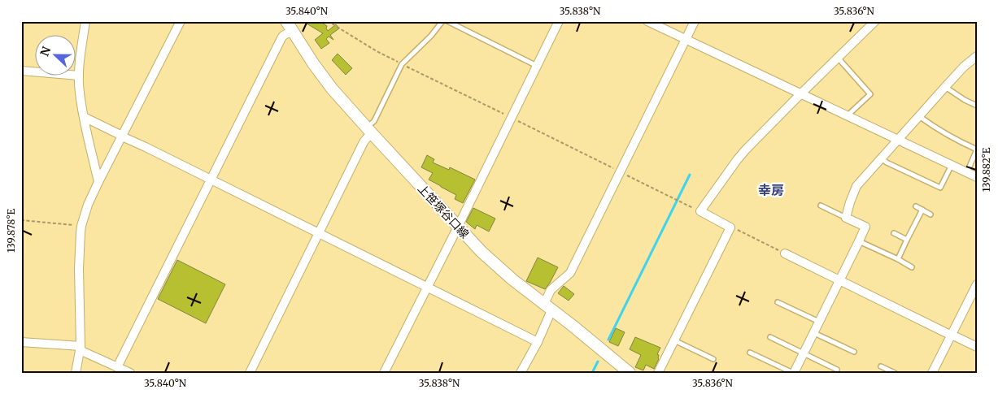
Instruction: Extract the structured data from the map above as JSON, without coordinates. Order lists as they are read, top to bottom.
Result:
{
  "streets": {
    "main road": ["上笹塚谷口線"]
  },
  "districts": ["幸房"],
  "north": "left",
  "coordinates": [
    "35.840°N",
    "35.838°N",
    "35.836°N",
    "139.882°E",
    "139.878°E"
  ]
}
